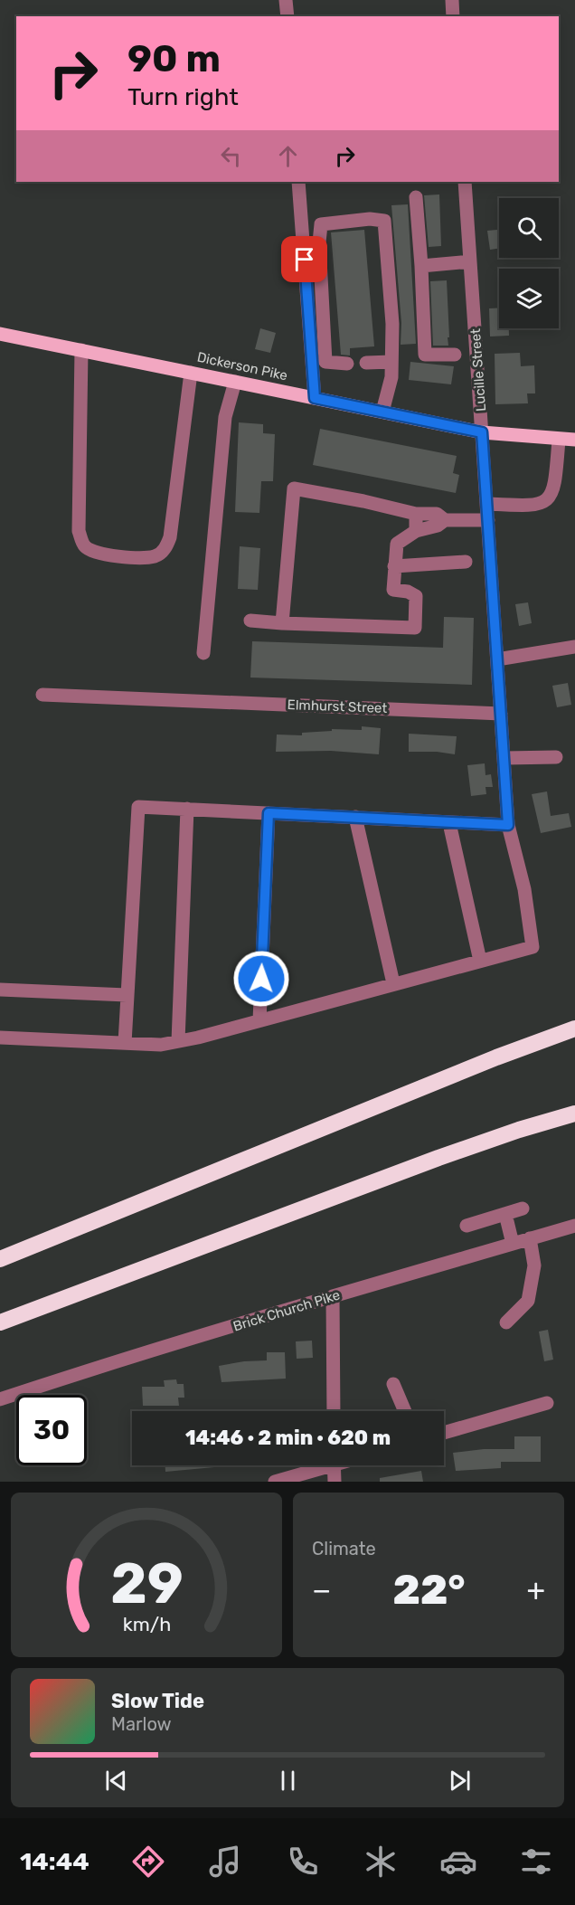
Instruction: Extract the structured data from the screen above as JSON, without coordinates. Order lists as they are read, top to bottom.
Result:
{
  "streets": {
    "main road": ["Dickerson Pike"],
    "street": ["Lucille Street", "Elmhurst Street", "Brick Church Pike"]
  },
  "crossings": [
    ["Dickerson Pike", "Lucille Street"],
    ["Lucille Street", "Elmhurst Street"]
  ],
  "page": {
    "turn": ["90 m", "Turn right"],
    "limit": "30",
    "trip": "14:46 · 2 min · 620 m",
    "tile": "Climate",
    "heat": ["−", "22°", "+"],
    "song": ["Slow Tide", "Marlow"],
    "tabs": "14:44",
    "gauge": ["29", "km/h"]
  }
}
